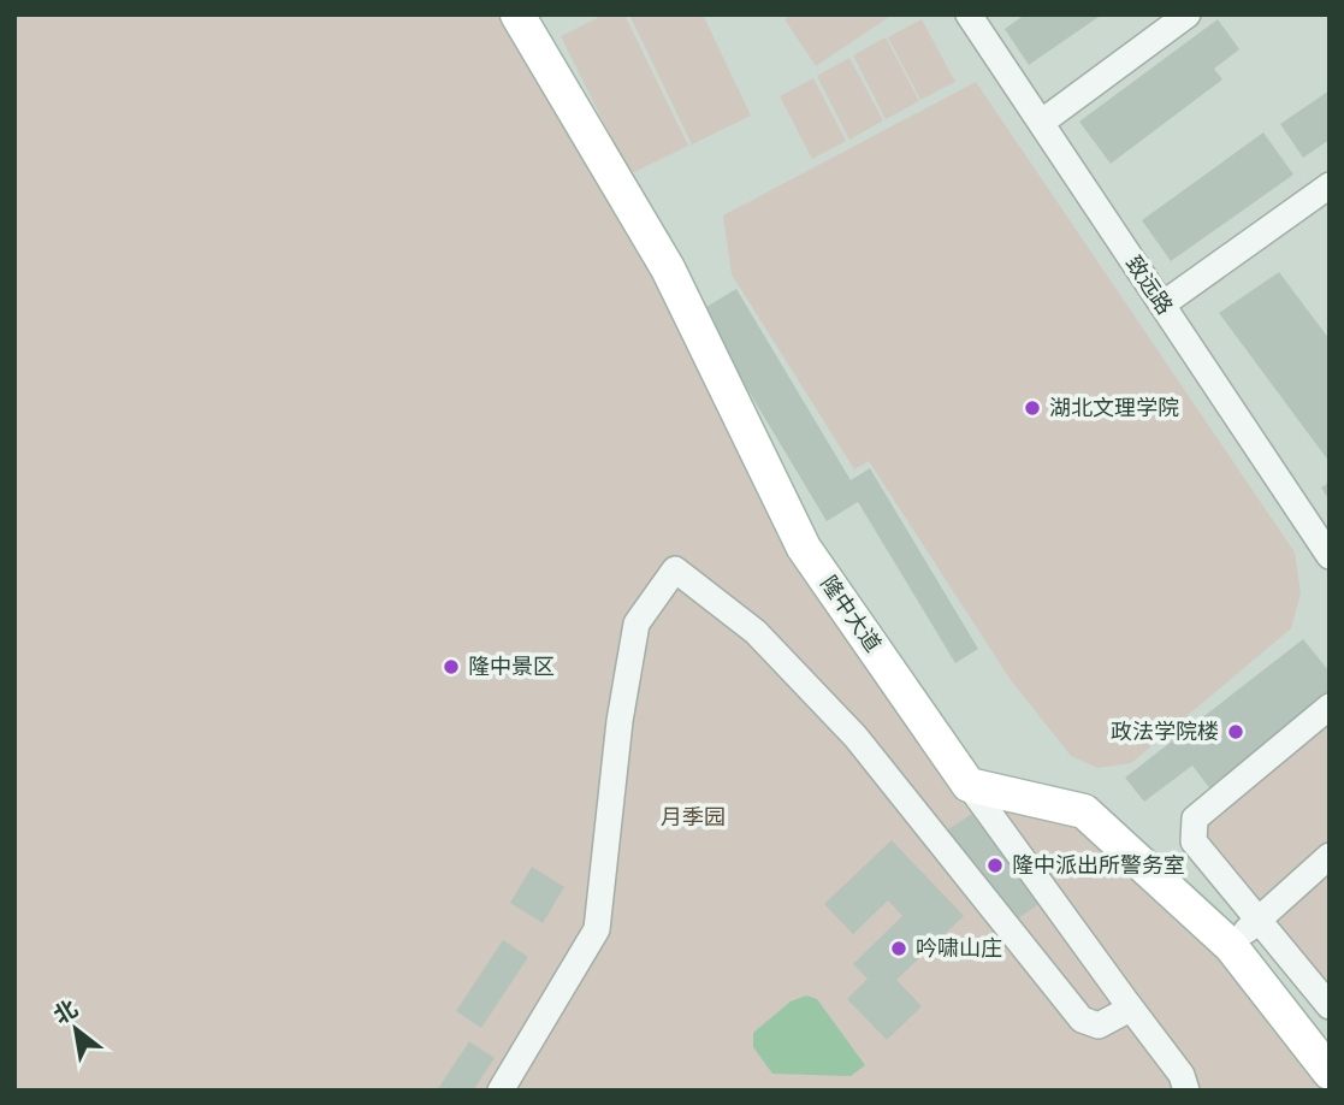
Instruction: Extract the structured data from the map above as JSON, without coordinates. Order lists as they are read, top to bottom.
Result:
{
  "streets": {
    "main road": ["隆中大道"],
    "street": ["致远路"]
  },
  "parks": ["月季园"],
  "places": [
    "湖北文理学院",
    "隆中景区",
    "政法学院楼",
    "隆中派出所警务室",
    "吟啸山庄"
  ],
  "north": "top left"
}
